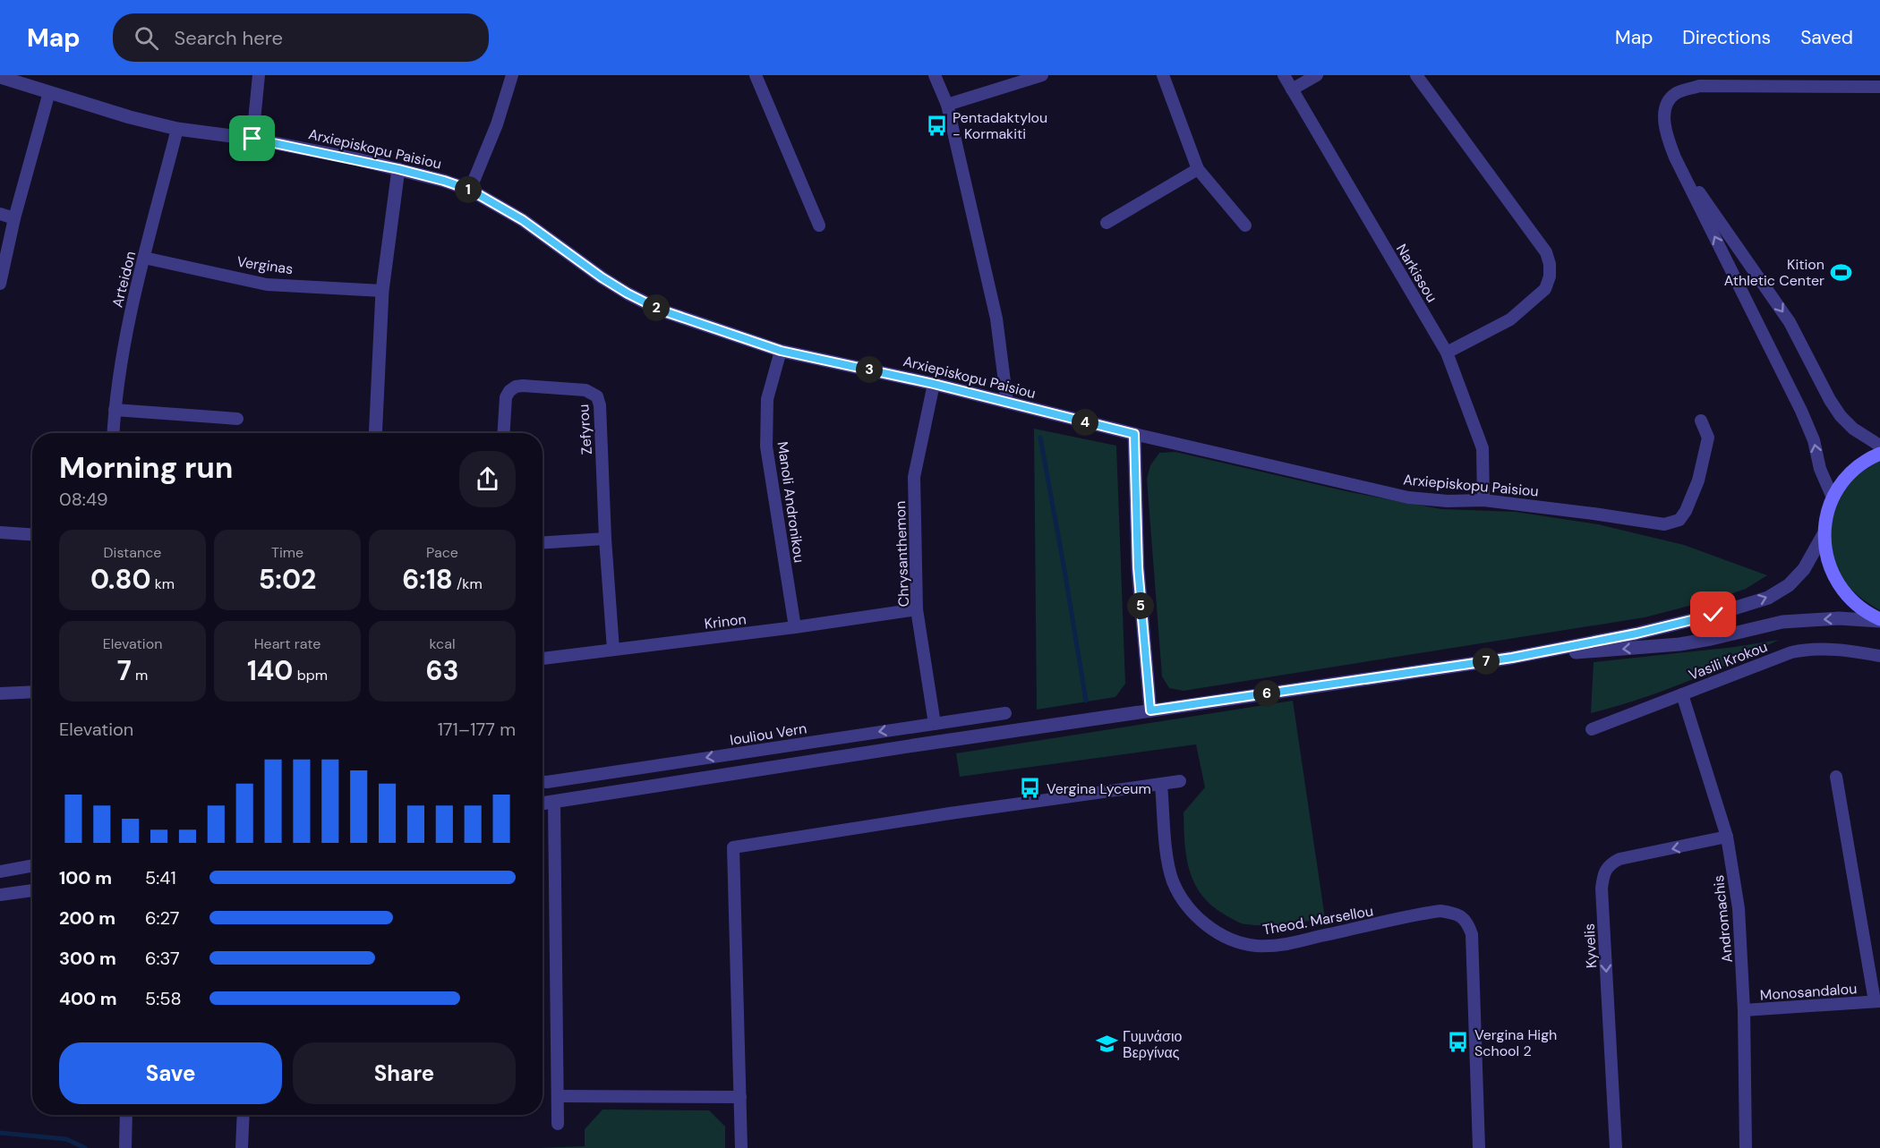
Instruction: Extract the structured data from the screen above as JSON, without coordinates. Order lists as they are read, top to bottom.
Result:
{
  "streets": {
    "street": [
      "Arxiepiskopu Paisiou",
      "Verginas",
      "Narkissou",
      "Arteidon",
      "Zefyrou",
      "Manoli Andronikou",
      "Chrysanthemon",
      "Krinon",
      "Vasili Krokou",
      "Iouliou Vern",
      "Andromachis",
      "Theod. Marsellou",
      "Kyvelis",
      "Monosandalou"
    ]
  },
  "crossings": [
    ["Arxiepiskopu Paisiou", "Narkissou"],
    ["Arxiepiskopu Paisiou", "Arteidon"],
    ["Arxiepiskopu Paisiou", "Manoli Andronikou"],
    ["Arxiepiskopu Paisiou", "Chrysanthemon"],
    ["Verginas", "Arteidon"],
    ["Zefyrou", "Krinon"],
    ["Manoli Andronikou", "Krinon"],
    ["Chrysanthemon", "Krinon"],
    ["Chrysanthemon", "Iouliou Vern"],
    ["Vasili Krokou", "Andromachis"],
    ["Andromachis", "Kyvelis"],
    ["Andromachis", "Monosandalou"]
  ],
  "one_way": ["Kyvelis"],
  "places": {
    "bus stop": ["Pentadaktylou - Kormakiti", "Vergina Lyceum", "Vergina High School 2"],
    "sports": ["Kition Athletic Center"],
    "school or university": ["Γυμνάσιο Βεργίνας"]
  },
  "page": {
    "header": "Map",
    "search": "Search here",
    "nav": ["Map", "Directions", "Saved"],
    "pins": [
      "1",
      "2",
      "3",
      "4",
      "5",
      "7",
      "6"
    ],
    "heading": ["Morning run", "08:49"],
    "stats": [
      ["Distance", "0.80 km"],
      ["Time", "5:02"],
      ["Pace", "6:18 /km"],
      ["Elevation", "7 m"],
      ["Heart rate", "140 bpm"],
      ["kcal", "63"]
    ],
    "chart": ["Elevation", "171–177 m"],
    "list": [
      {
        "name": "100 m",
        "note": "5:41"
      },
      {
        "name": "200 m",
        "note": "6:27"
      },
      {
        "name": "300 m",
        "note": "6:37"
      },
      {
        "name": "400 m",
        "note": "5:58"
      }
    ],
    "buttons": ["Save", "Share"]
  }
}
